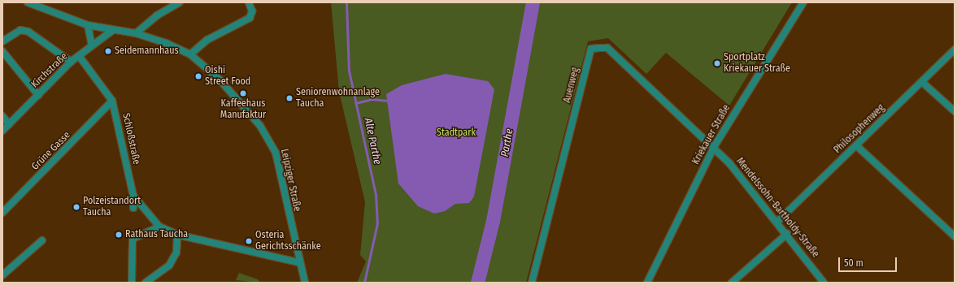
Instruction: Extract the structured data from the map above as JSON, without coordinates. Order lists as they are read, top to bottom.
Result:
{
  "streets": {
    "street": [
      "Kirchstraße",
      "Auenweg",
      "Philosophenweg",
      "Kriekauer Straße",
      "Schloßstraße",
      "Grüne Gasse",
      "Leipziger Straße",
      "Mendelssohn-Bartholdy-Straße"
    ]
  },
  "crossings": [
    ["Kirchstraße", "Schloßstraße"],
    ["Auenweg", "Kriekauer Straße"],
    ["Auenweg", "Mendelssohn-Bartholdy-Straße"],
    ["Philosophenweg", "Mendelssohn-Bartholdy-Straße"],
    ["Kriekauer Straße", "Mendelssohn-Bartholdy-Straße"],
    ["Schloßstraße", "Grüne Gasse"],
    ["Schloßstraße", "Leipziger Straße"]
  ],
  "water": ["Alte Parthe", "Parthe"],
  "parks": ["Stadtpark"],
  "places": [
    "Seidemannhaus",
    "Sportplatz Kriekauer Straße",
    "Oishi Street Food",
    "Kaffeehaus Manufaktur",
    "Seniorenwohnanlage Taucha",
    "Polzeistandort Taucha",
    "Rathaus Taucha",
    "Osteria Gerichtsschänke"
  ],
  "scale_bar": "50 m"
}
